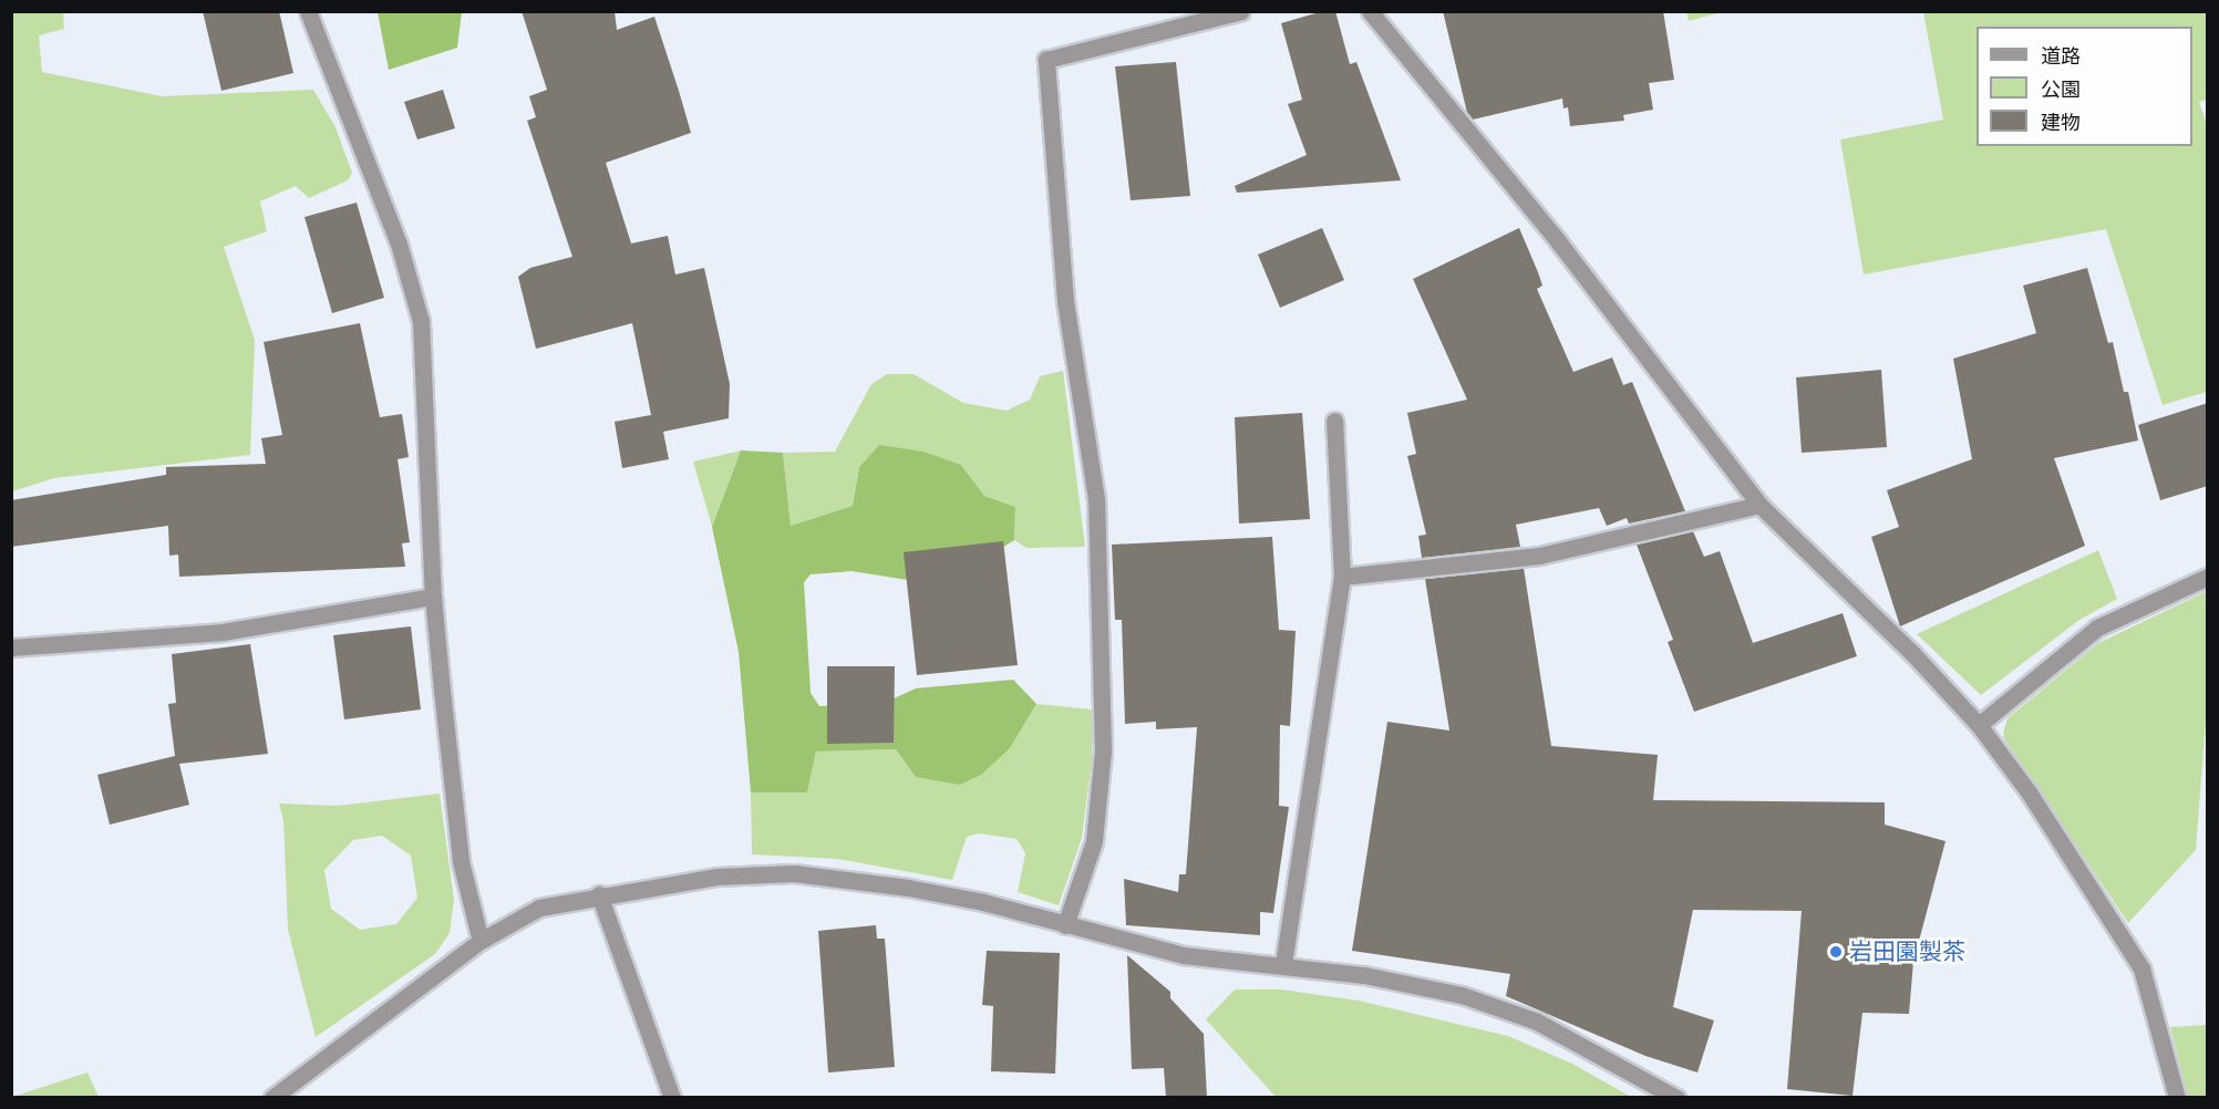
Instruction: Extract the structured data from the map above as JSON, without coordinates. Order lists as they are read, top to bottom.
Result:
{
  "places": ["岩田園製茶"],
  "legend": ["道路", "公園", "建物"]
}
